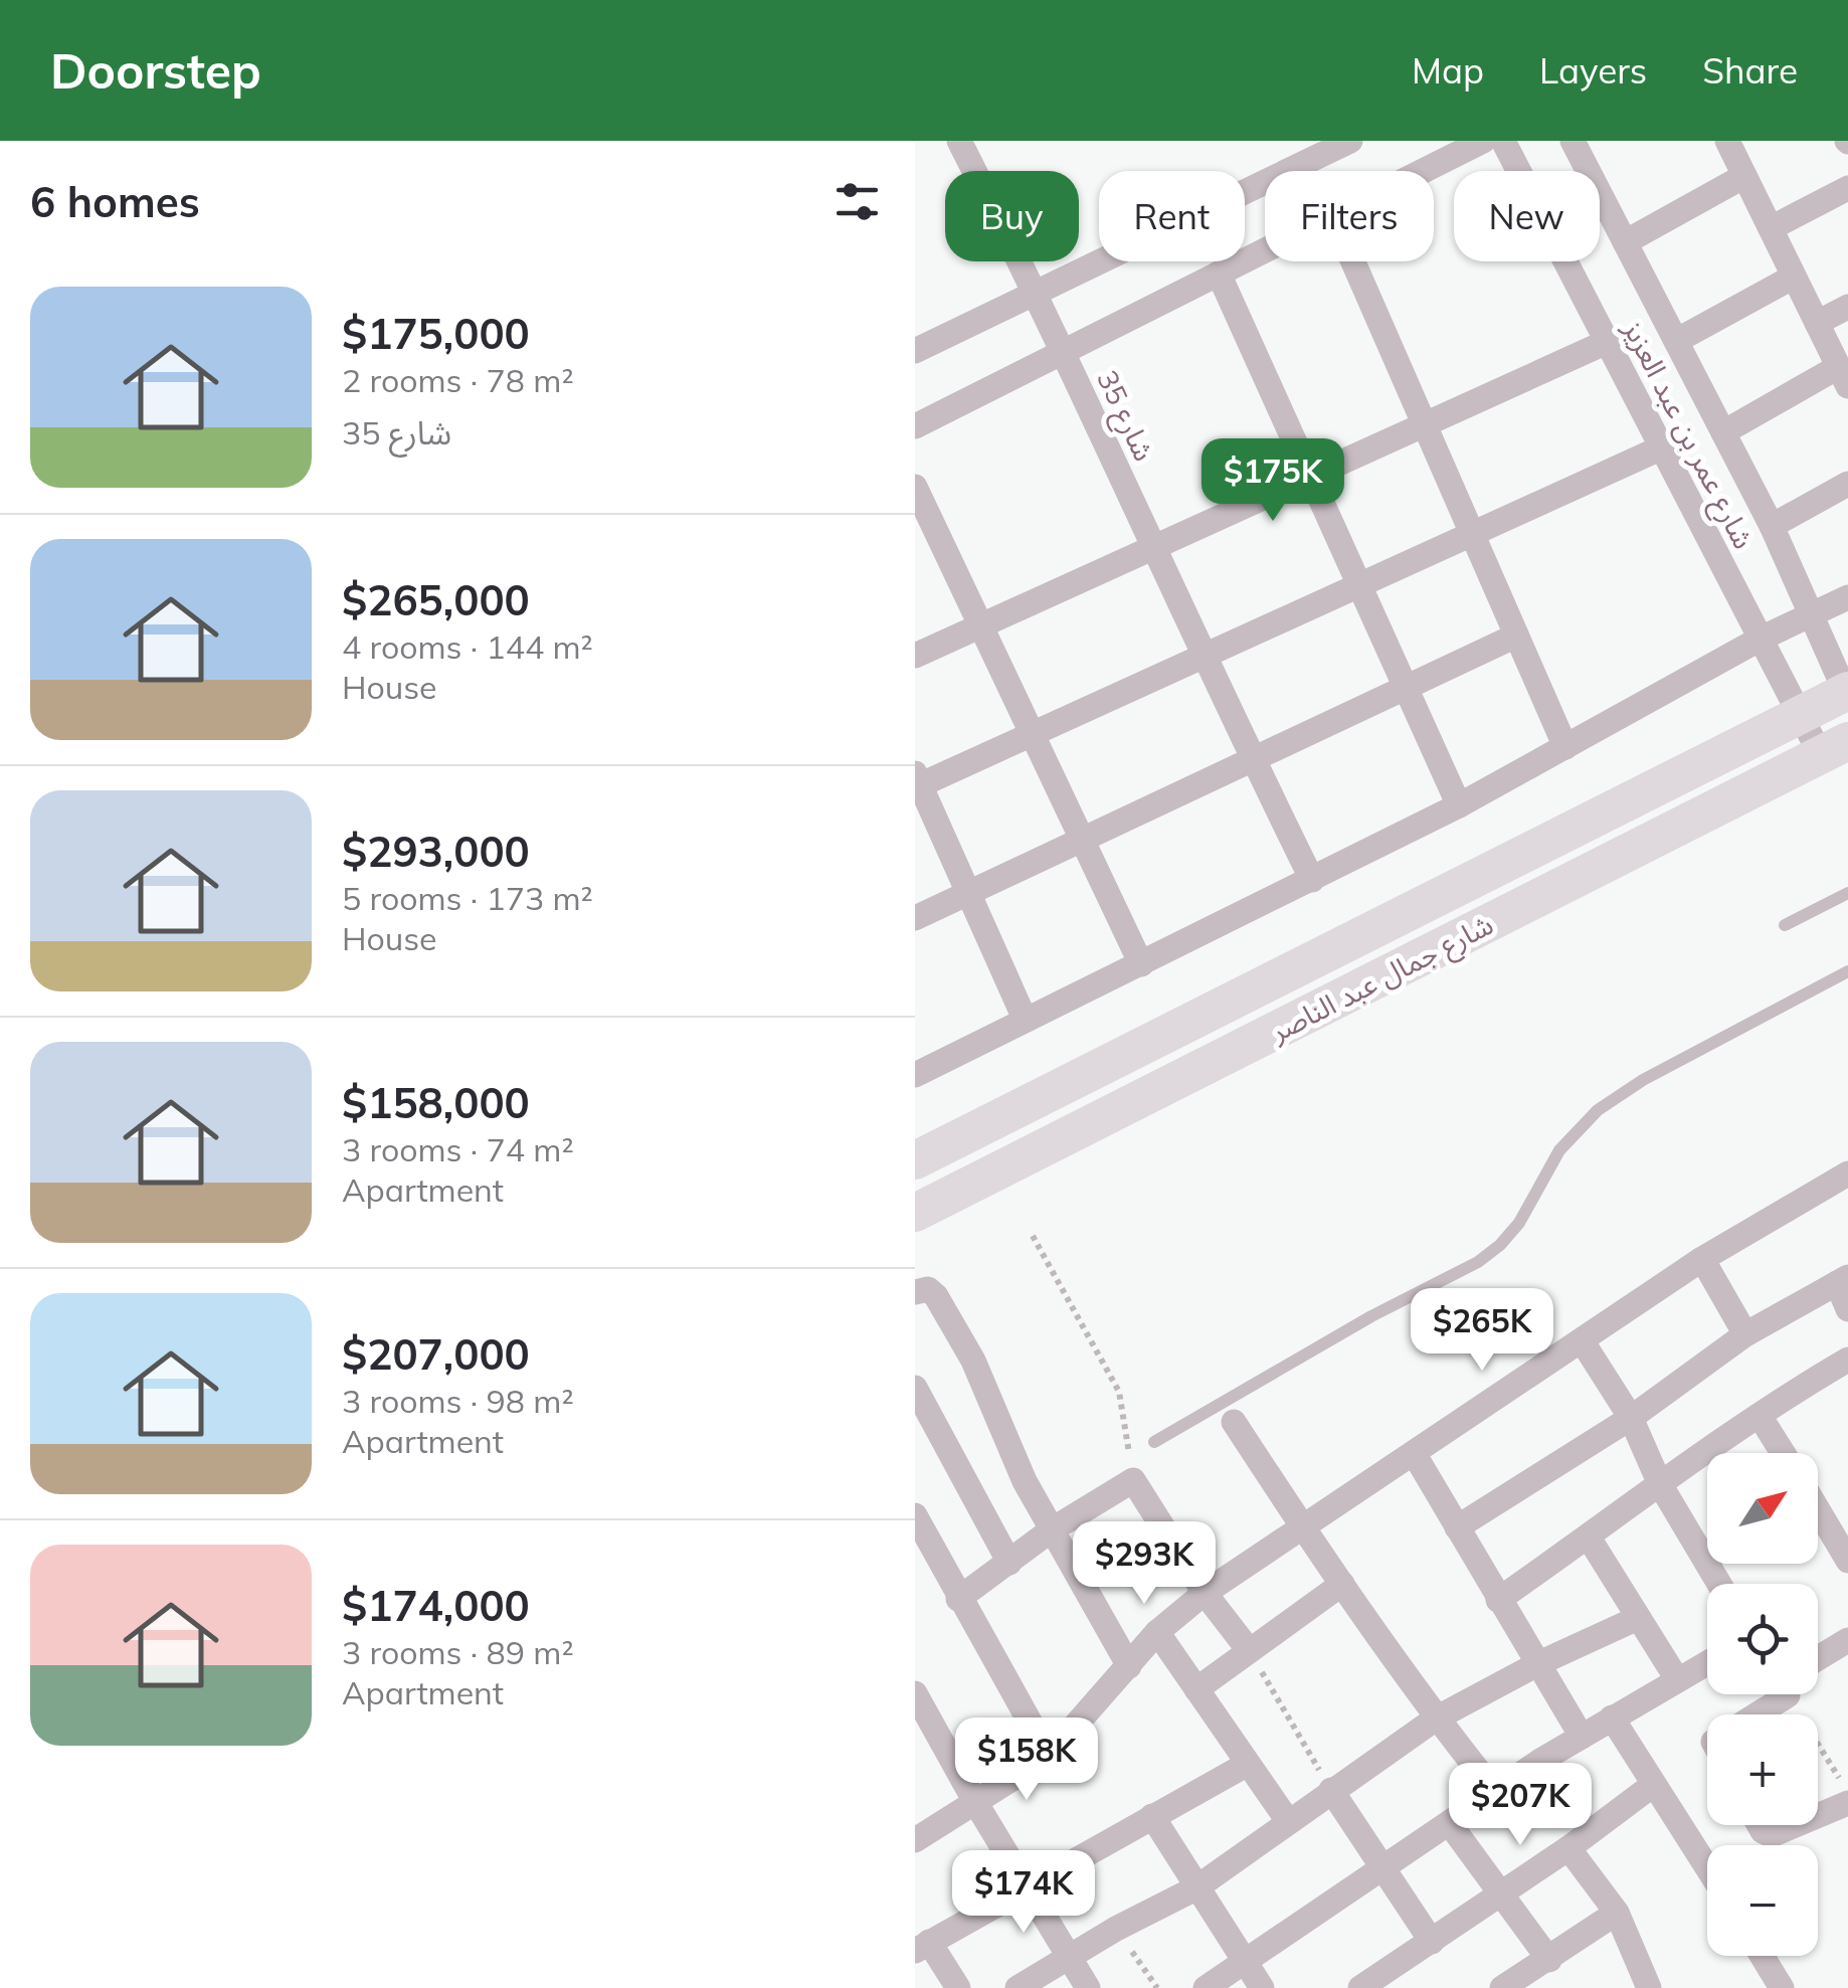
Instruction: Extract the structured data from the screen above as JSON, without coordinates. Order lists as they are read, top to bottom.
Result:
{
  "streets": {
    "main road": ["شارع جمال عبد الناصر"],
    "street": ["شارع 35", "شارع عمر بن عبد العزيز"]
  },
  "crossings": [
    ["شارع عمر بن عبد العزيز", "شارع جمال عبد الناصر"]
  ],
  "north": "top right",
  "page": {
    "header": "Doorstep",
    "nav": ["Map", "Layers", "Share"],
    "heading": "6 homes",
    "chip": [
      "Buy",
      "Rent",
      "Filters",
      "New"
    ],
    "list": [
      {
        "name": "$175,000",
        "note": "2 rooms · 78 m² · شارع 35"
      },
      {
        "name": "$265,000",
        "note": "4 rooms · 144 m² · House"
      },
      {
        "name": "$293,000",
        "note": "5 rooms · 173 m² · House"
      },
      {
        "name": "$158,000",
        "note": "3 rooms · 74 m² · Apartment"
      },
      {
        "name": "$207,000",
        "note": "3 rooms · 98 m² · Apartment"
      },
      {
        "name": "$174,000",
        "note": "3 rooms · 89 m² · Apartment"
      }
    ],
    "price": [
      "$175K",
      "$265K",
      "$293K",
      "$158K",
      "$207K",
      "$174K"
    ],
    "map_buttons": ["+", "−"]
  }
}
